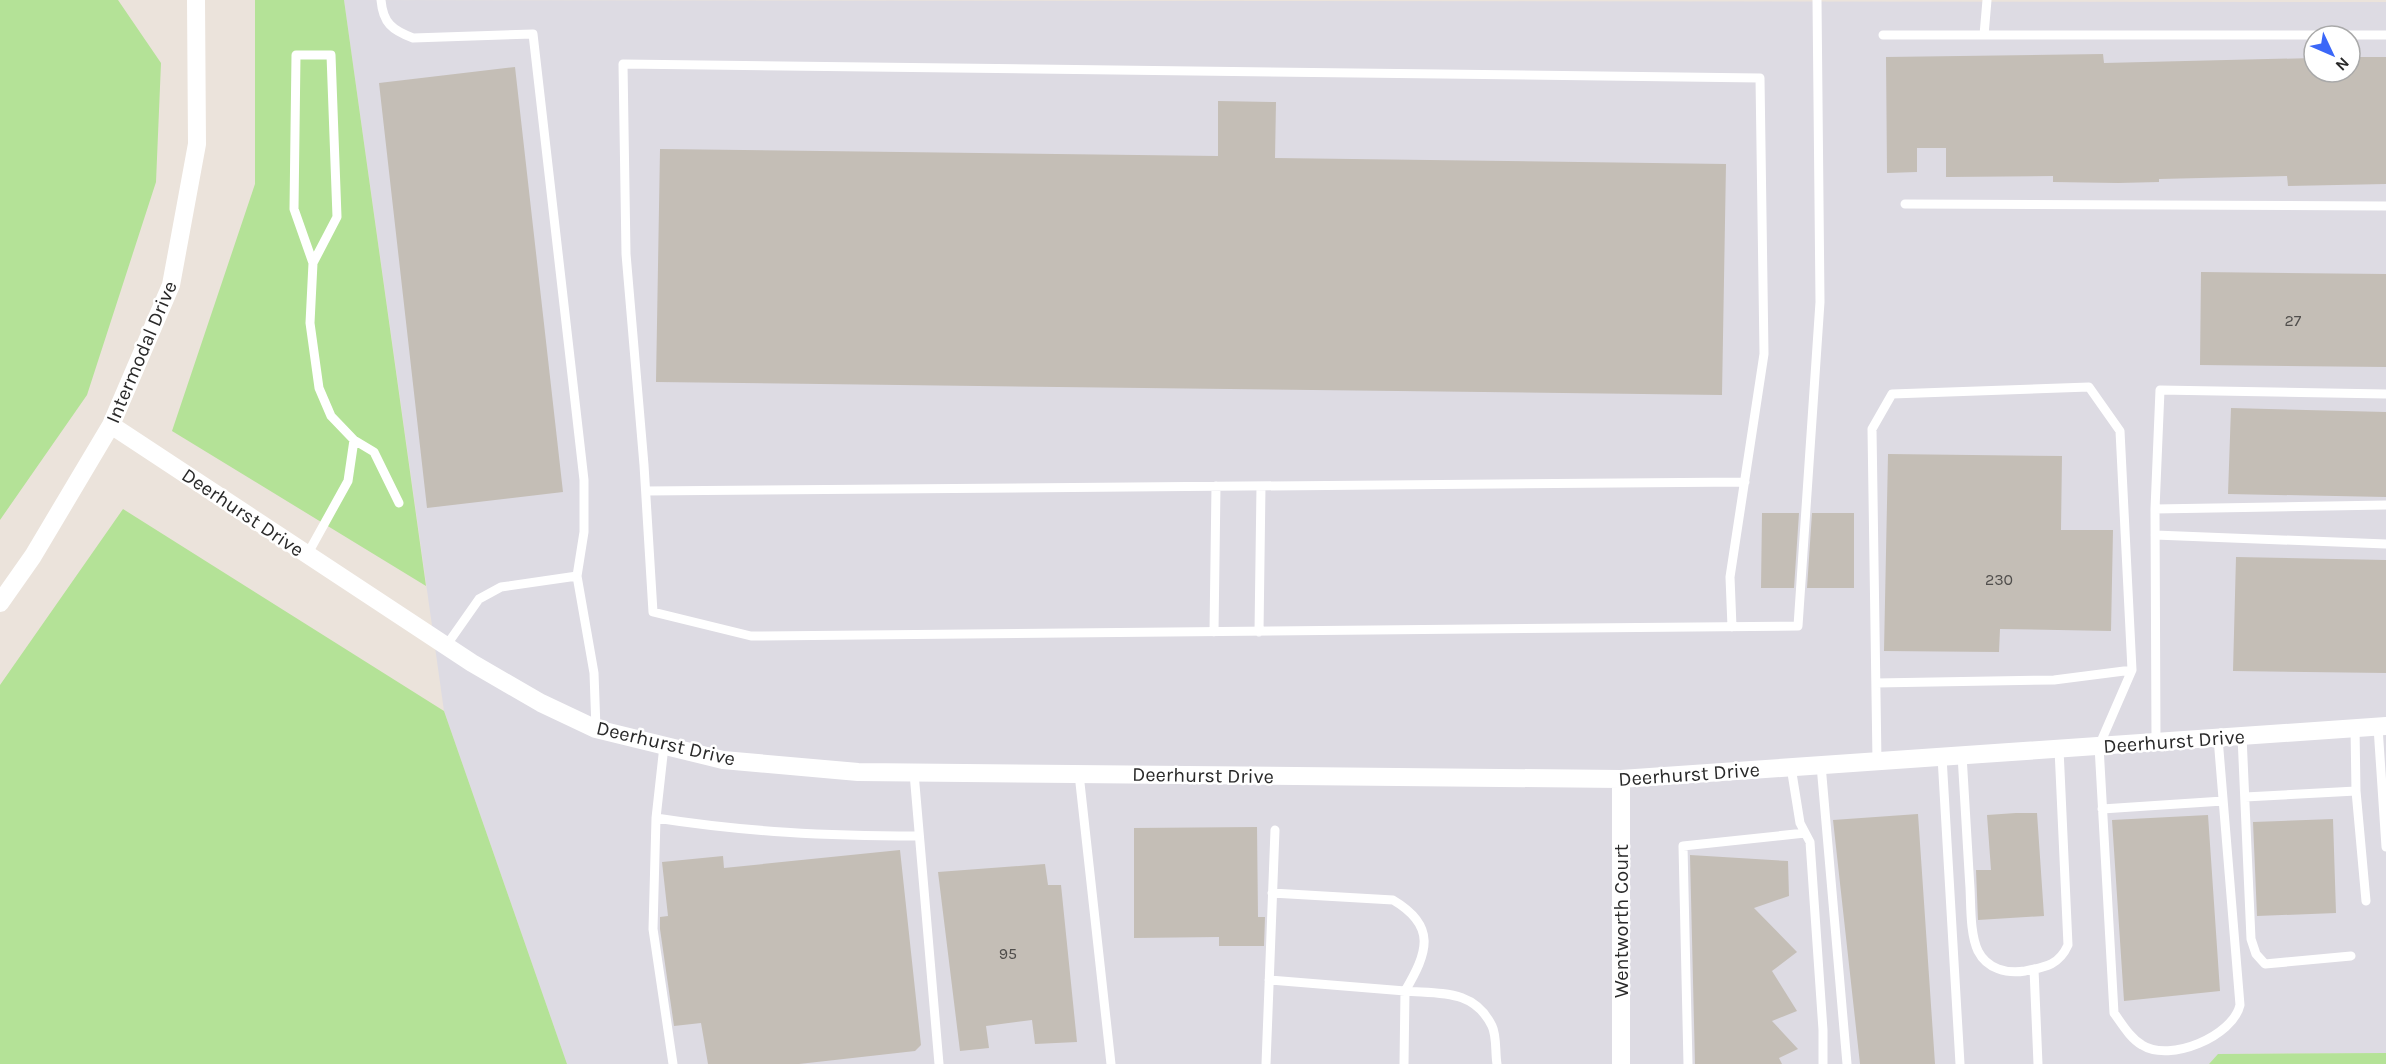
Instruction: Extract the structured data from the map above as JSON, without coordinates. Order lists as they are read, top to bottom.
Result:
{
  "streets": {
    "street": ["Intermodal Drive", "Deerhurst Drive", "Wentworth Court"]
  },
  "crossings": [
    ["Intermodal Drive", "Deerhurst Drive"],
    ["Deerhurst Drive", "Wentworth Court"]
  ],
  "house_numbers": ["27", "230", "95"],
  "north": "bottom right"
}
